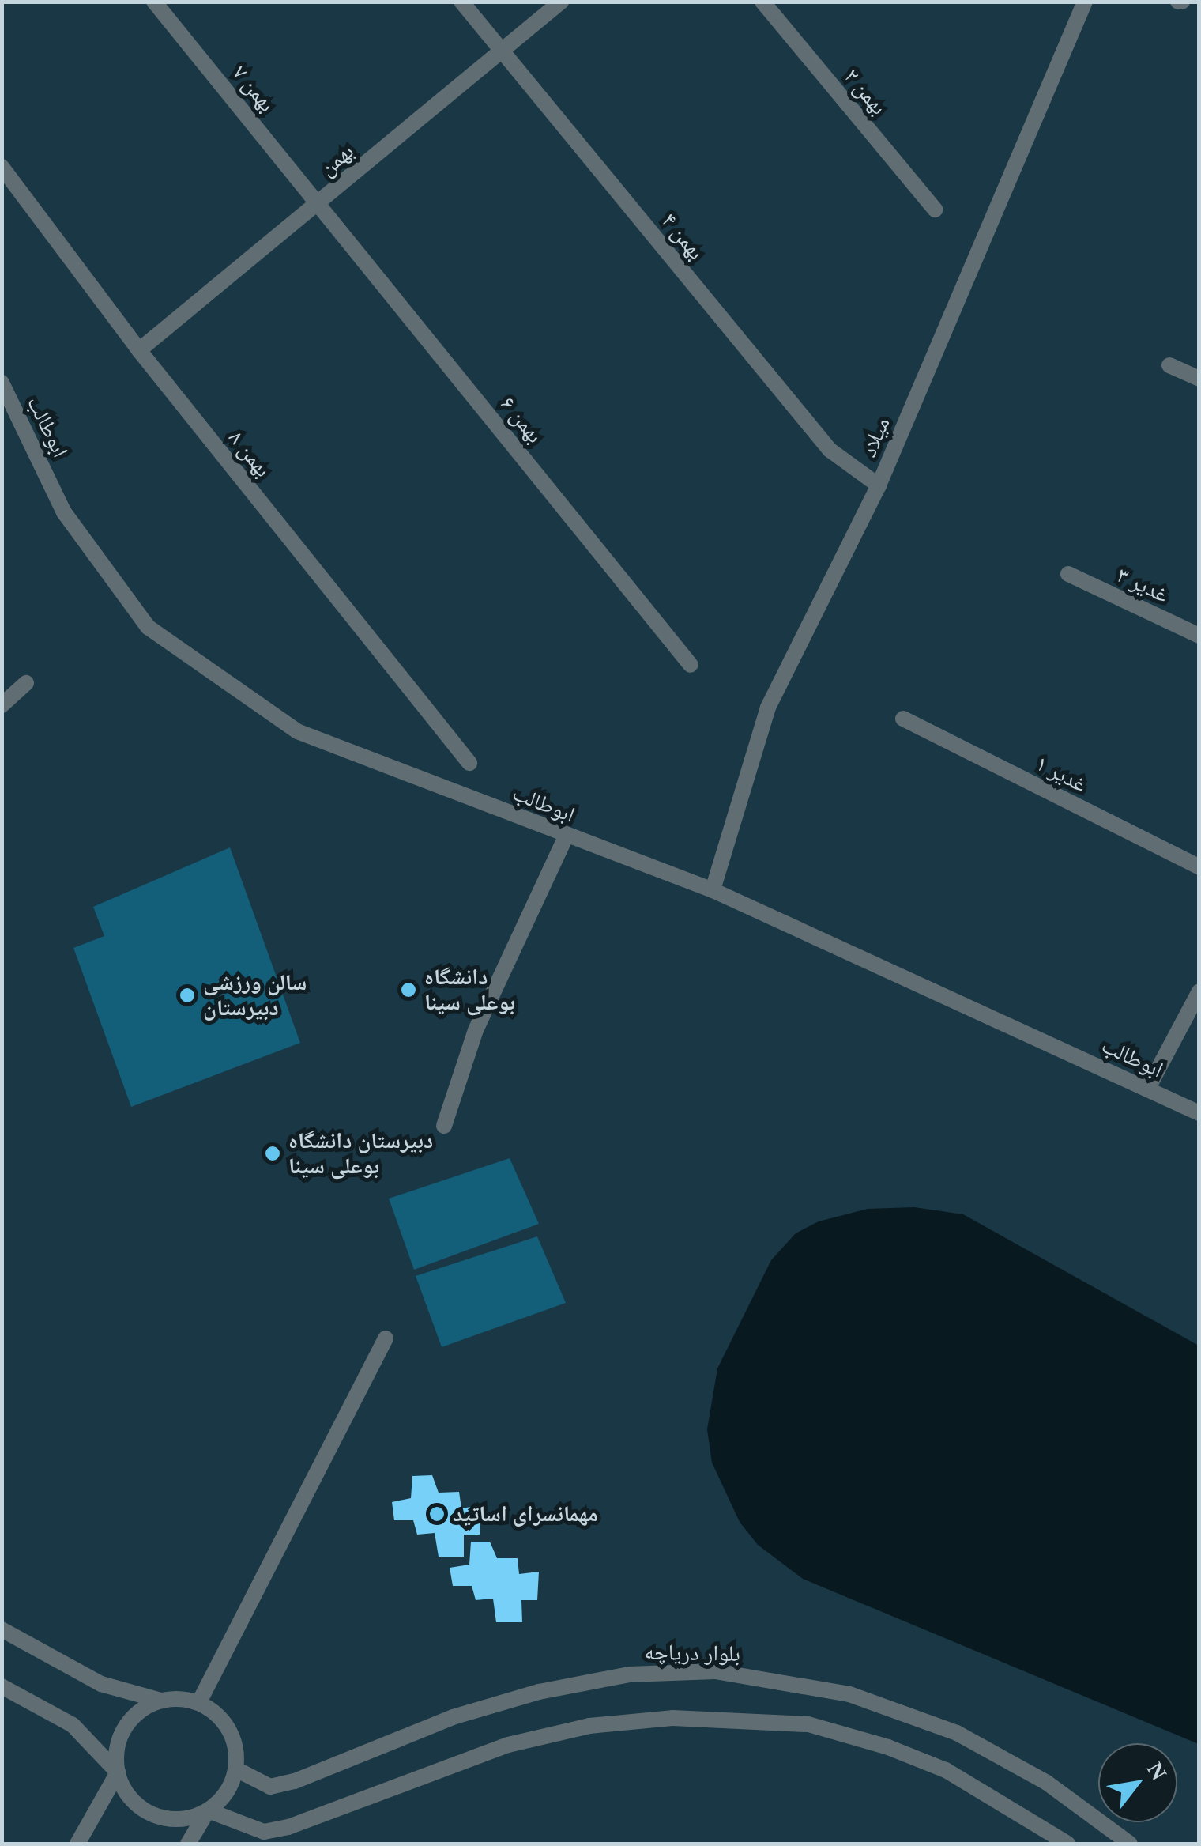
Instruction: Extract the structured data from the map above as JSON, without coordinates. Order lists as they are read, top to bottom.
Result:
{
  "streets": {
    "street": [
      "بهمن ۷",
      "بهمن ۲",
      "بهمن",
      "بهمن ۴",
      "بهمن ۶",
      "ابوطالب",
      "میلاد",
      "بهمن ۸",
      "غدیر ۳",
      "غدیر ۱",
      "بلوار دریاچه"
    ]
  },
  "crossings": [
    ["بهمن ۷", "بهمن"],
    ["بهمن ۷", "بهمن ۶"],
    ["بهمن", "بهمن ۴"],
    ["بهمن", "بهمن ۶"],
    ["بهمن", "بهمن ۸"],
    ["بهمن ۴", "میلاد"],
    ["ابوطالب", "میلاد"]
  ],
  "places": [
    "دانشگاه بوعلی سینا",
    "سالن ورزشی دبیرستان",
    "دبیرستان دانشگاه بوعلی سینا",
    "مهمانسرای اساتید"
  ],
  "north": "top right"
}
